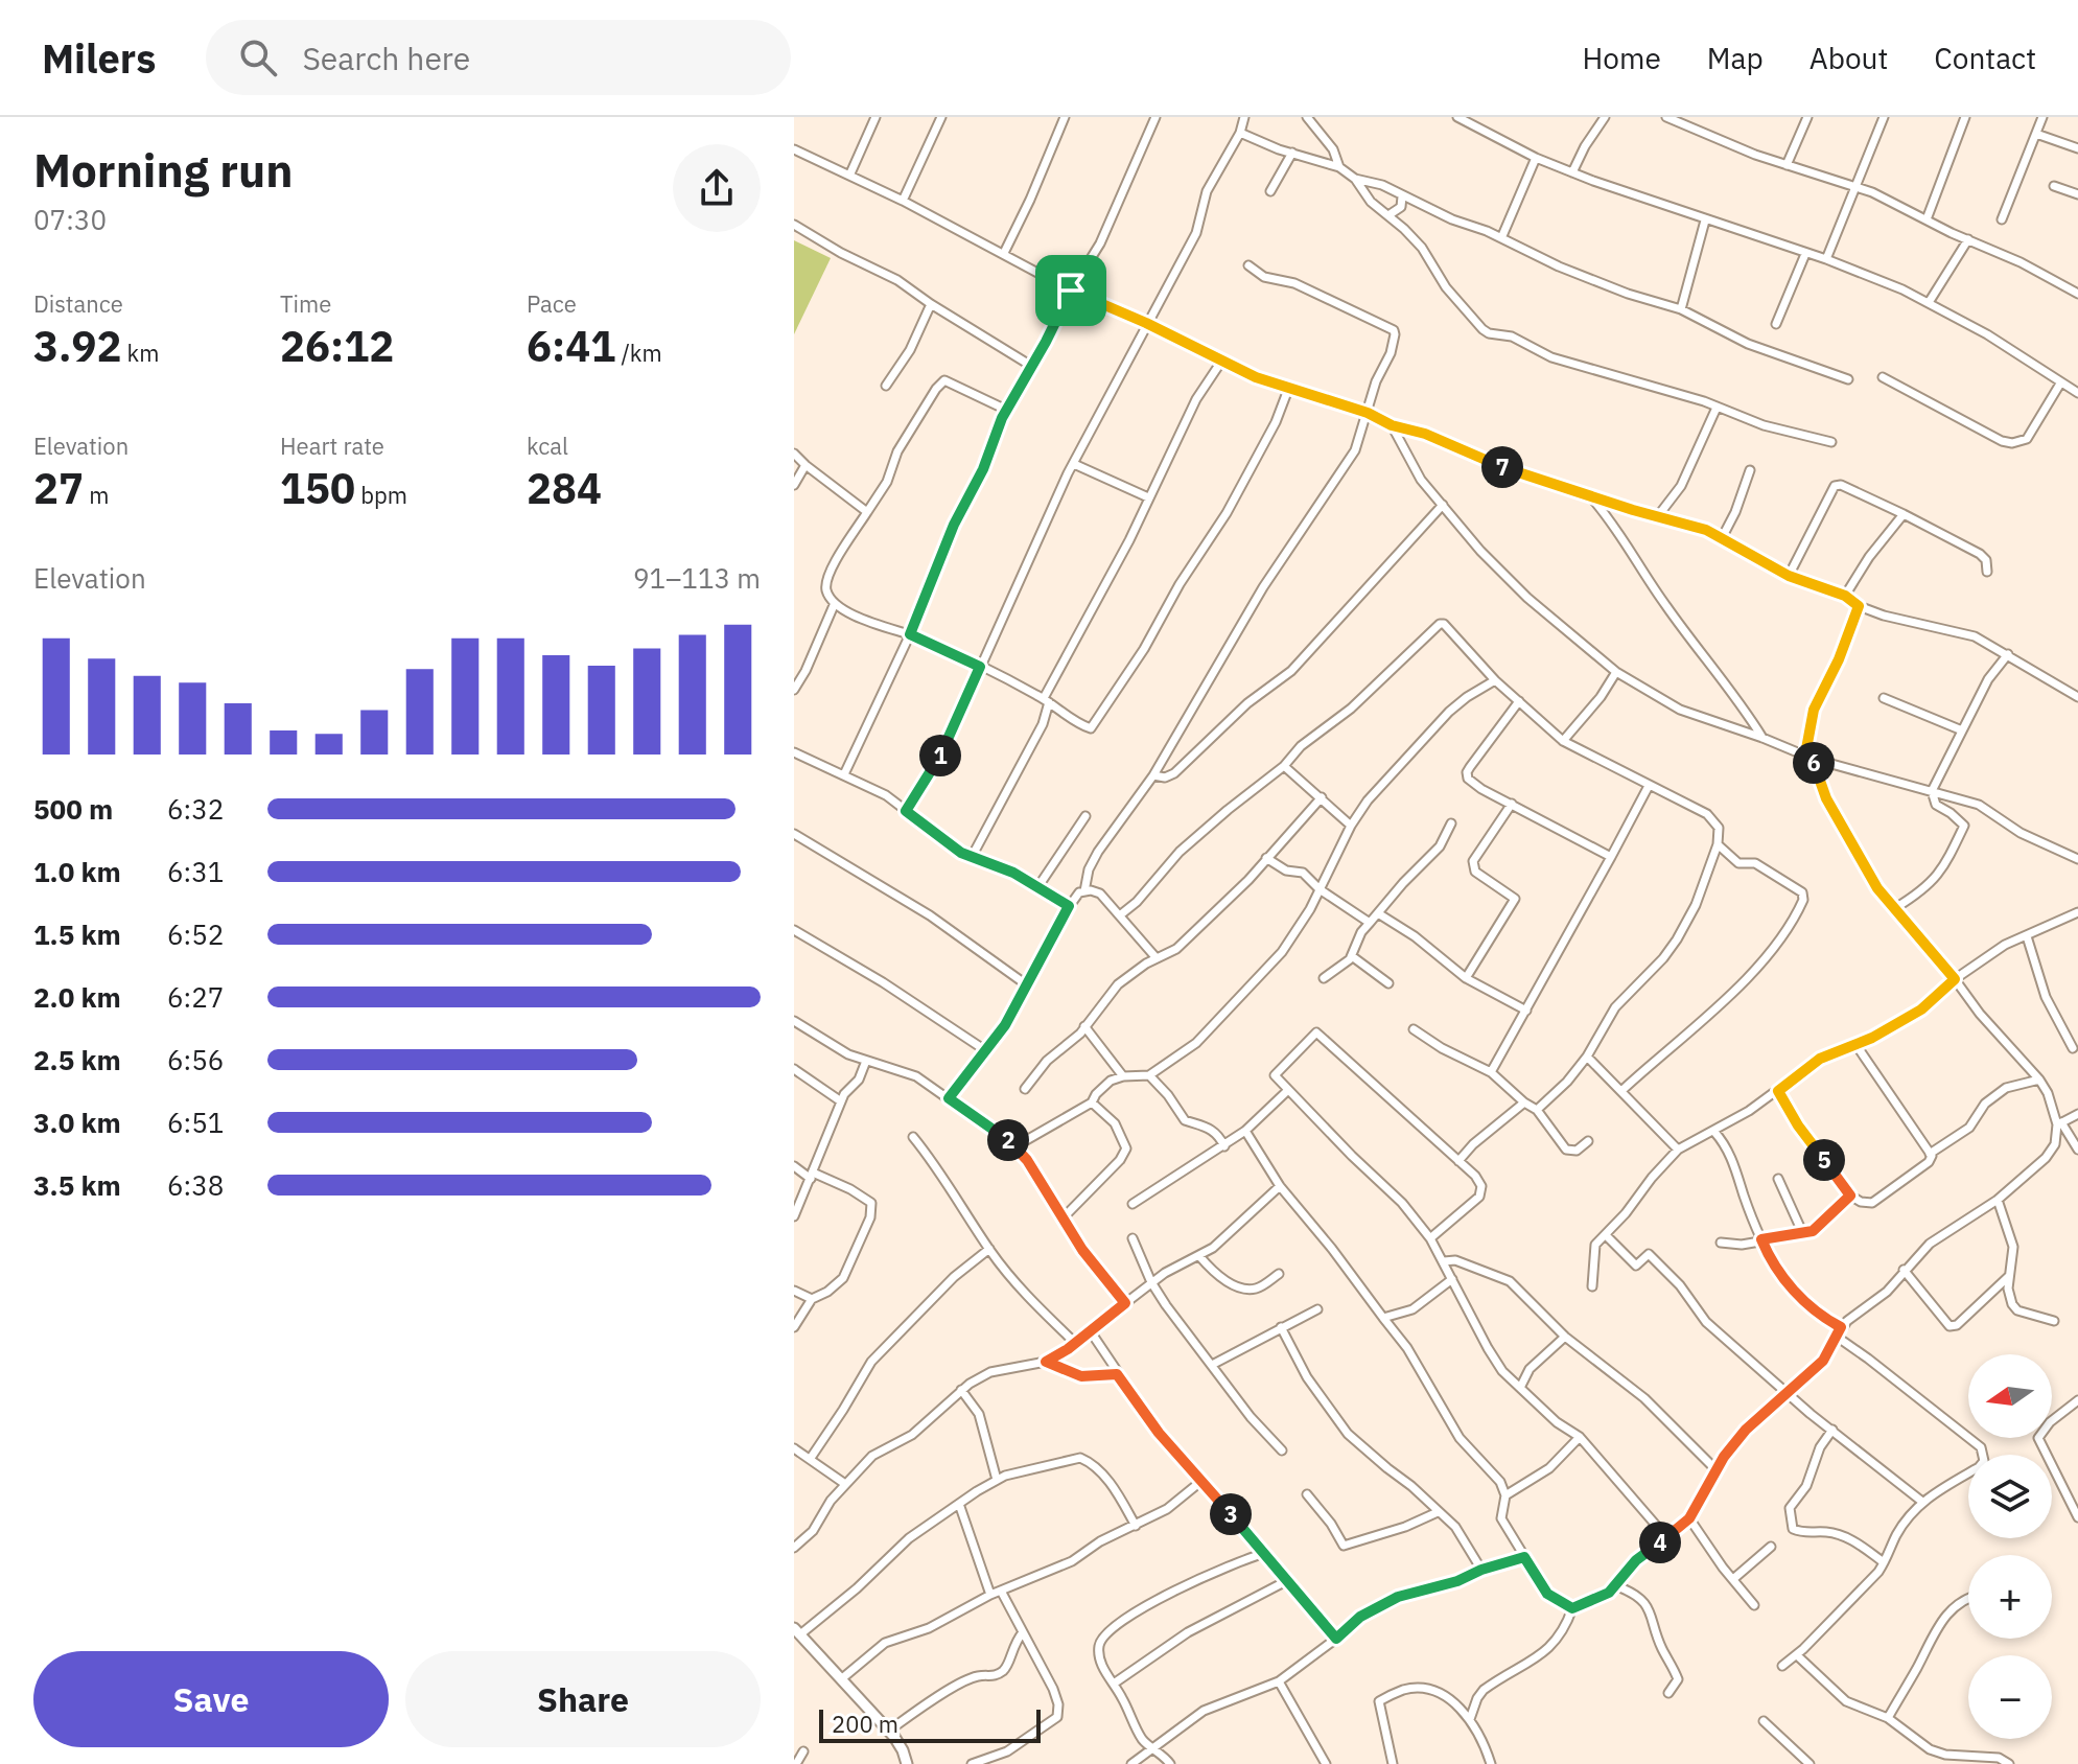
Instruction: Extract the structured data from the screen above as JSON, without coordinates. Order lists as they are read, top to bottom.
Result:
{
  "scale_bar": "200 m",
  "north": "left",
  "page": {
    "header": "Milers",
    "search": "Search here",
    "nav": [
      "Home",
      "Map",
      "About",
      "Contact"
    ],
    "heading": ["Morning run", "07:30"],
    "stats": [
      ["Distance", "3.92 km"],
      ["Time", "26:12"],
      ["Pace", "6:41 /km"],
      ["Elevation", "27 m"],
      ["Heart rate", "150 bpm"],
      ["kcal", "284"]
    ],
    "pins": [
      "7",
      "1",
      "6",
      "2",
      "5",
      "3",
      "4"
    ],
    "chart": ["Elevation", "91–113 m"],
    "list": [
      {
        "name": "500 m",
        "note": "6:32"
      },
      {
        "name": "1.0 km",
        "note": "6:31"
      },
      {
        "name": "1.5 km",
        "note": "6:52"
      },
      {
        "name": "2.0 km",
        "note": "6:27"
      },
      {
        "name": "2.5 km",
        "note": "6:56"
      },
      {
        "name": "3.0 km",
        "note": "6:51"
      },
      {
        "name": "3.5 km",
        "note": "6:38"
      }
    ],
    "map_buttons": ["+", "−"],
    "buttons": ["Save", "Share"],
    "scale": "200 m"
  }
}
